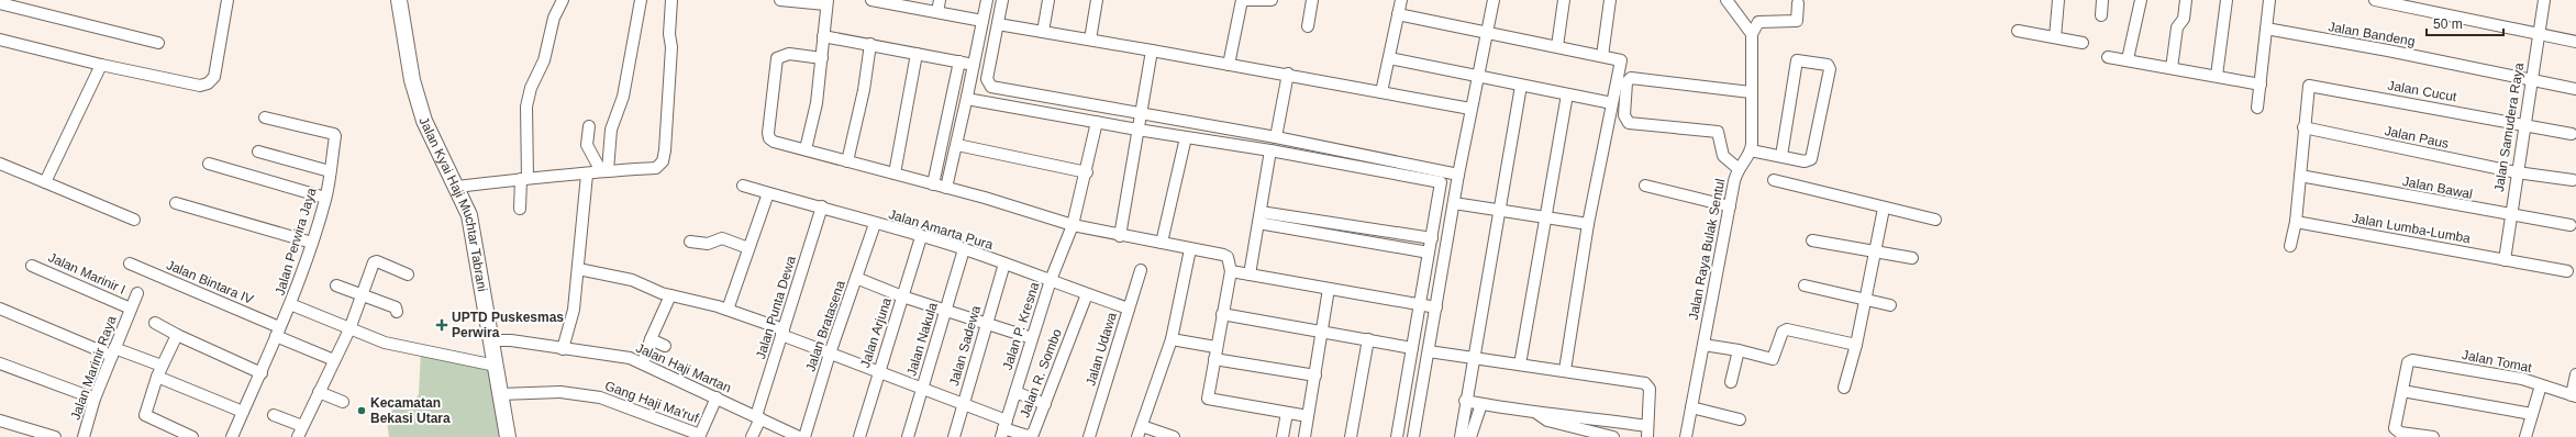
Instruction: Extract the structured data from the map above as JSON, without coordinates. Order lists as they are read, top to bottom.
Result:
{
  "streets": {
    "street": [
      "Jalan Bandeng",
      "Jalan Cucut",
      "Jalan Samudera Raya",
      "Jalan Paus",
      "Jalan Bawal",
      "Jalan Kyai Haji Muchtar Tabrani",
      "Jalan Lumba-Lumba",
      "Jalan Amarta Pura",
      "Jalan Perwira Jaya",
      "Jalan Raya Bulak Sentul",
      "Jalan Marinir I",
      "Jalan Bintara IV",
      "Jalan Punta Dewa",
      "Jalan Bratasena",
      "Jalan P. Kresna",
      "Jalan Arjuna",
      "Jalan Nakula",
      "Jalan Sadewa",
      "Jalan Udawa",
      "Jalan Tomat",
      "Jalan Marinir Raya",
      "Jalan Haji Martan",
      "Jalan R. Sombo",
      "Gang Haji Ma'ruf"
    ]
  },
  "crossings": [
    ["Jalan Bandeng", "Jalan Samudera Raya"],
    ["Jalan Cucut", "Jalan Samudera Raya"],
    ["Jalan Cucut", "Jalan Paus"],
    ["Jalan Samudera Raya", "Jalan Paus"],
    ["Jalan Samudera Raya", "Jalan Bawal"],
    ["Jalan Samudera Raya", "Jalan Lumba-Lumba"],
    ["Jalan Kyai Haji Muchtar Tabrani", "Jalan Perwira Jaya"],
    ["Jalan Kyai Haji Muchtar Tabrani", "Jalan Haji Martan"],
    ["Jalan Kyai Haji Muchtar Tabrani", "Gang Haji Ma'ruf"],
    ["Jalan Amarta Pura", "Jalan Punta Dewa"],
    ["Jalan Amarta Pura", "Jalan Bratasena"],
    ["Jalan Amarta Pura", "Jalan P. Kresna"],
    ["Jalan Amarta Pura", "Jalan Arjuna"],
    ["Jalan Amarta Pura", "Jalan Nakula"],
    ["Jalan Amarta Pura", "Jalan Sadewa"],
    ["Jalan Amarta Pura", "Jalan Udawa"],
    ["Jalan Amarta Pura", "Jalan R. Sombo"],
    ["Jalan Marinir I", "Jalan Marinir Raya"],
    ["Jalan Punta Dewa", "Jalan Haji Martan"],
    ["Jalan P. Kresna", "Jalan R. Sombo"],
    ["Jalan Haji Martan", "Gang Haji Ma'ruf"]
  ],
  "places": {
    "health": ["UPTD Puskesmas Perwira"],
    "other": ["Kecamatan Bekasi Utara"]
  },
  "scale_bar": "50 m"
}
